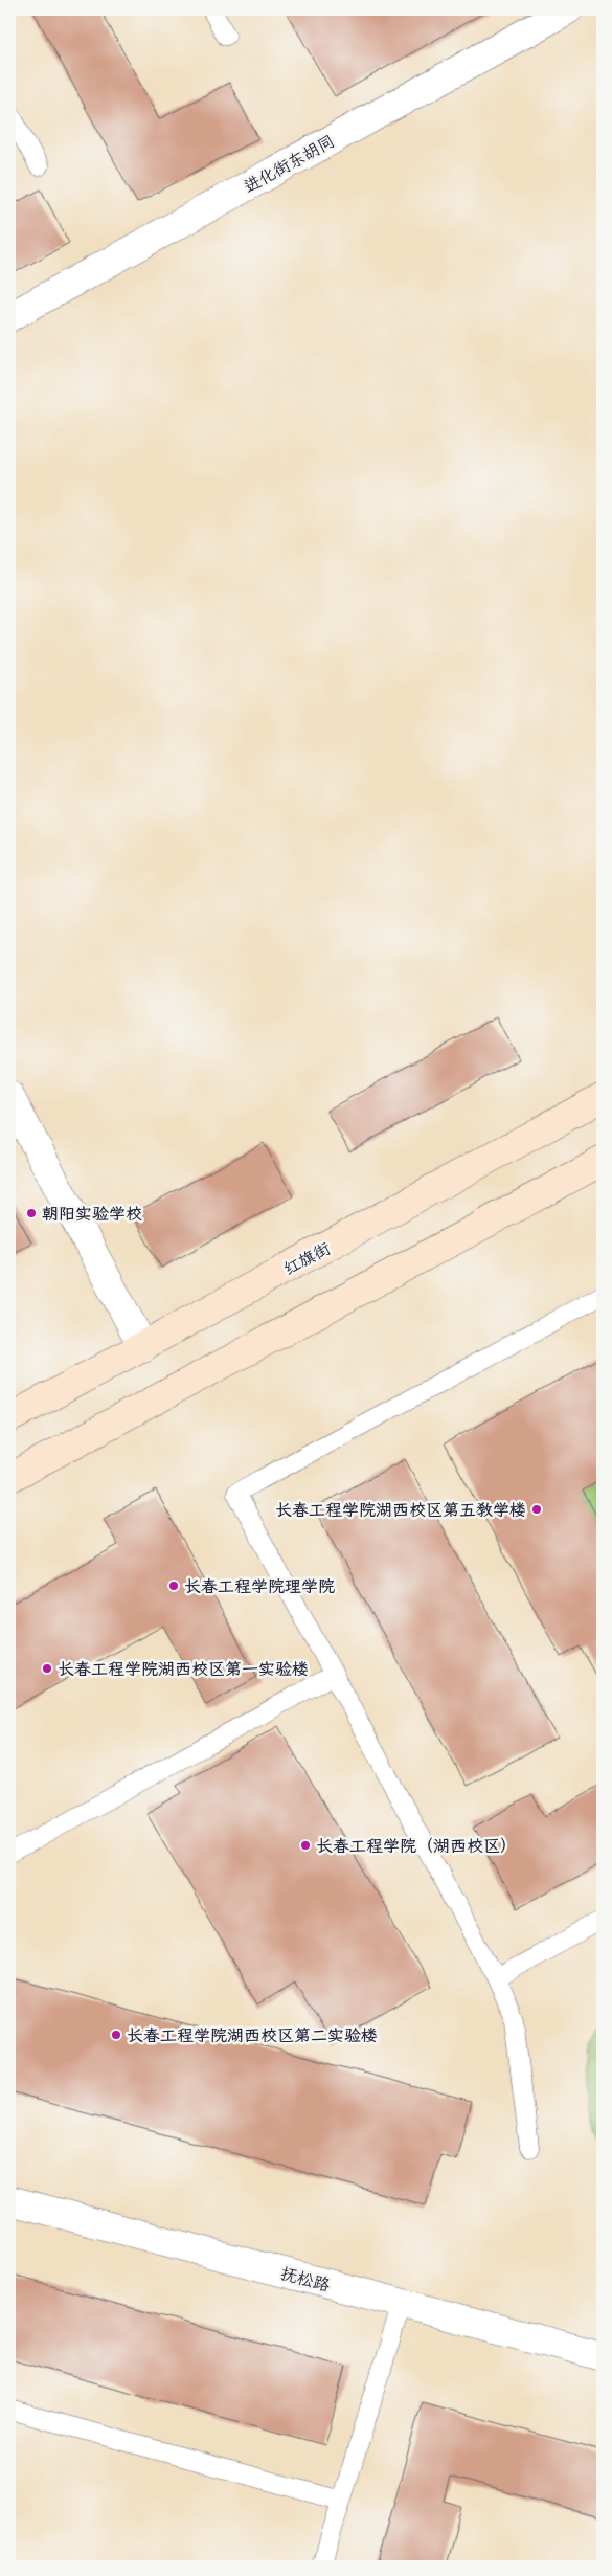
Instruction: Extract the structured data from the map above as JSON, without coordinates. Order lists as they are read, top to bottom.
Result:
{
  "streets": {
    "street": ["进化街东胡同", "红旗街", "抚松路"]
  },
  "places": [
    "朝阳实验学校",
    "长春工程学院湖西校区第五教学楼",
    "长春工程学院理学院",
    "长春工程学院湖西校区第一实验楼",
    "长春工程学院（湖西校区）",
    "长春工程学院湖西校区第二实验楼"
  ]
}
